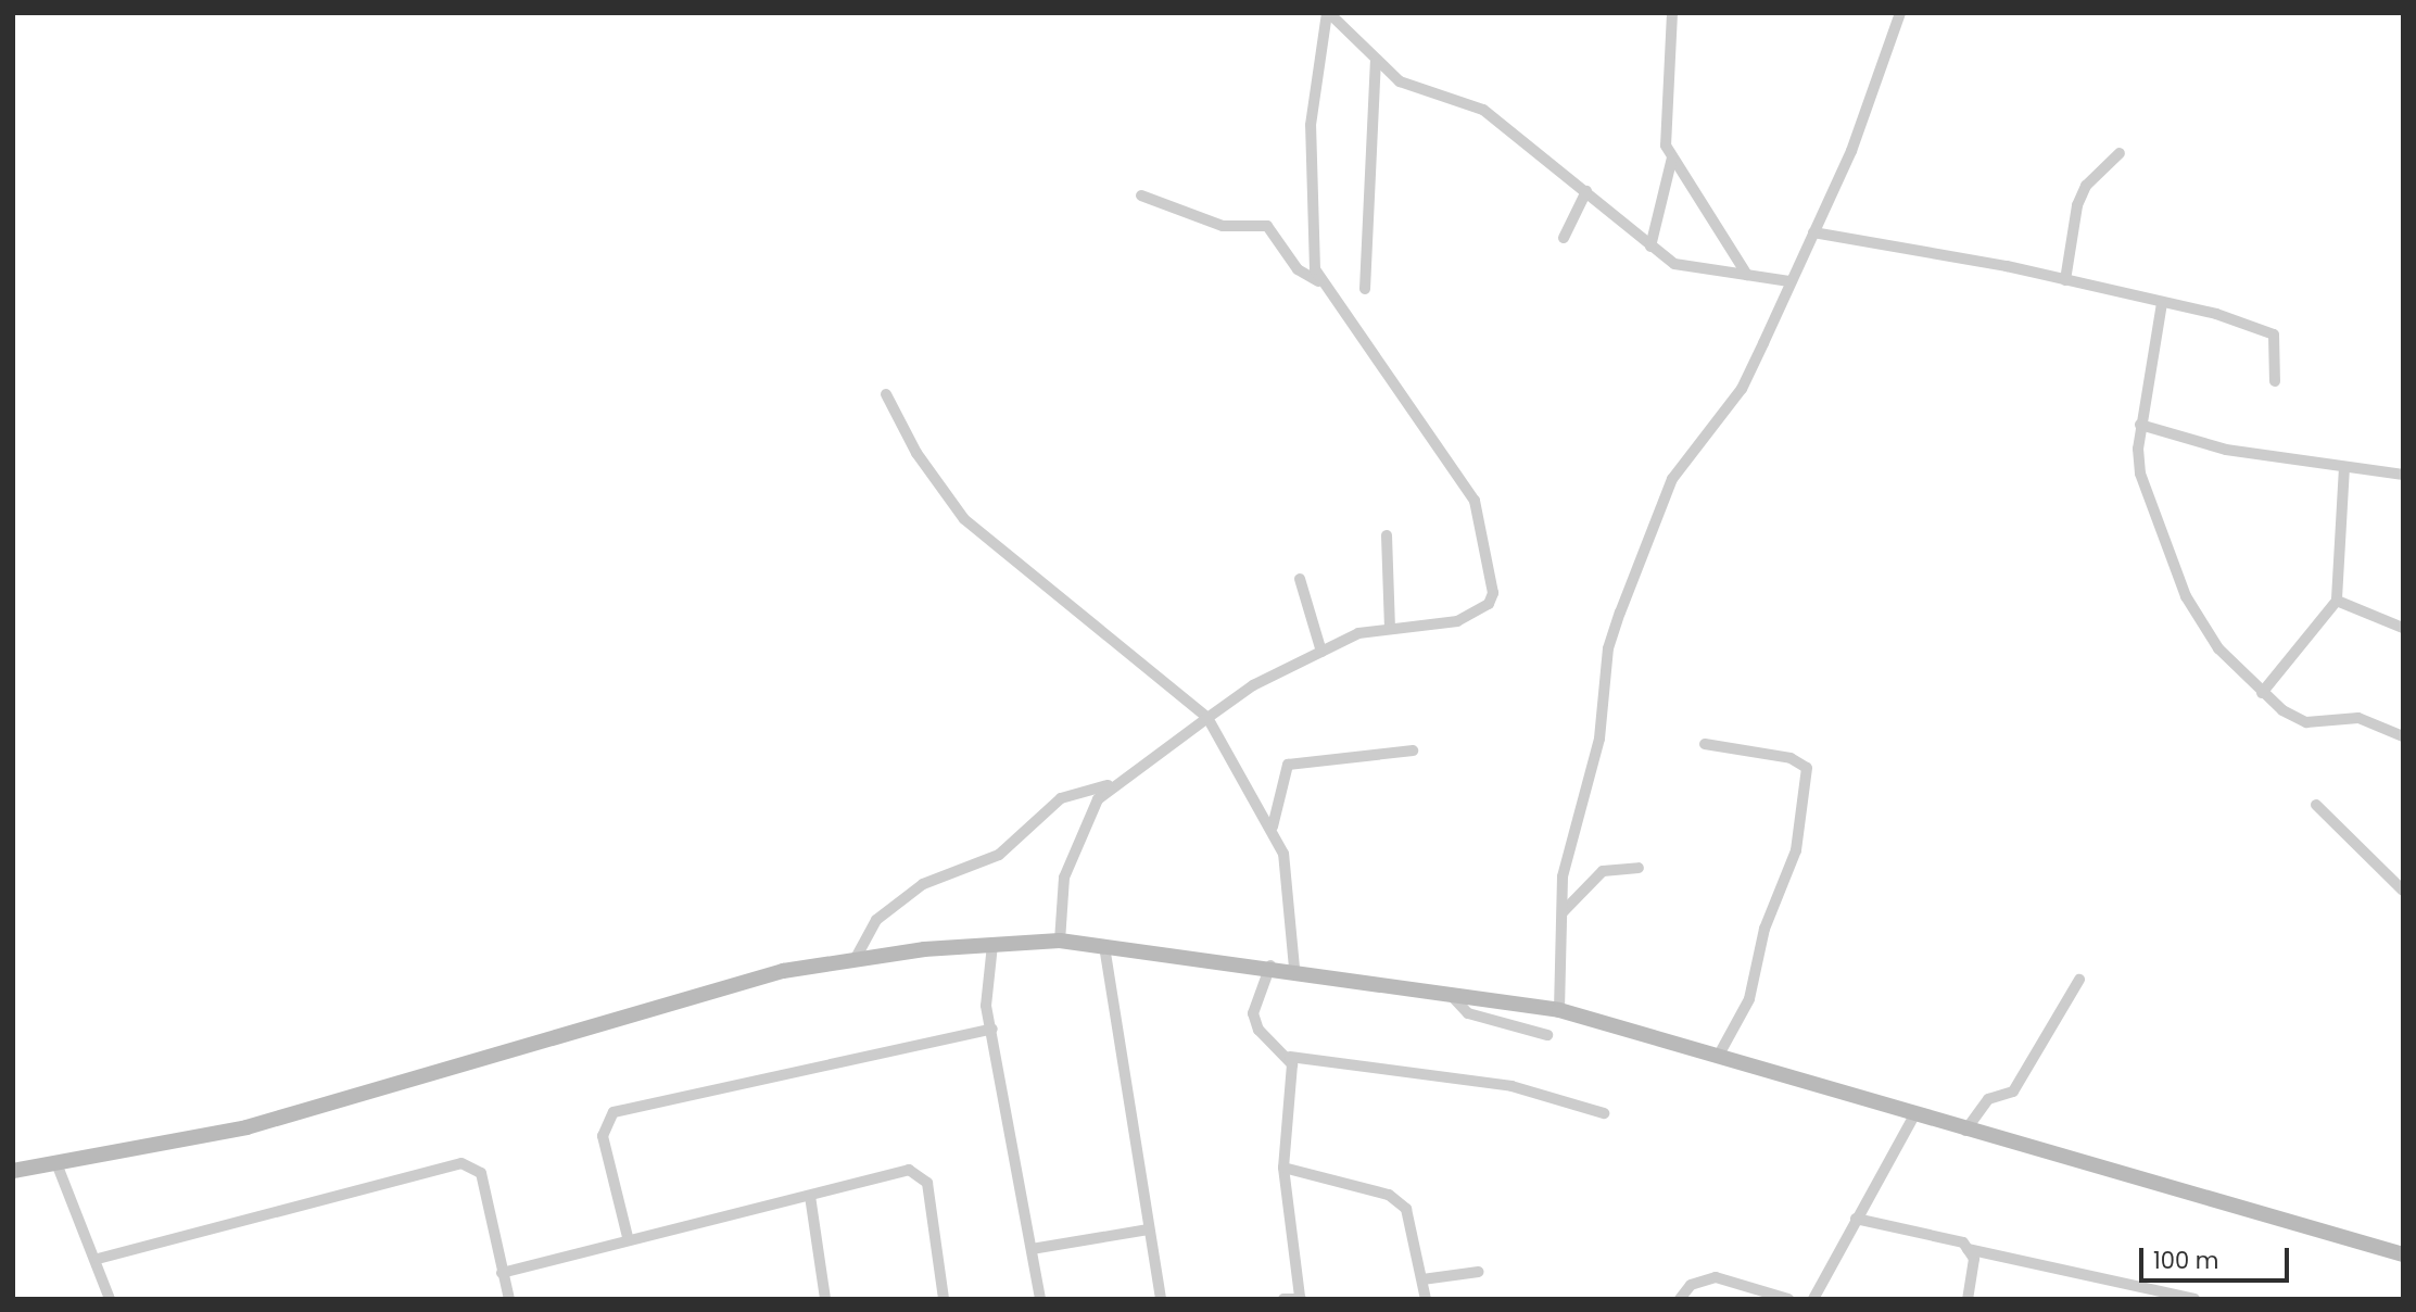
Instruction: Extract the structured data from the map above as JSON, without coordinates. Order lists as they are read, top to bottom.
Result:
{
  "scale_bar": "100 m"
}
